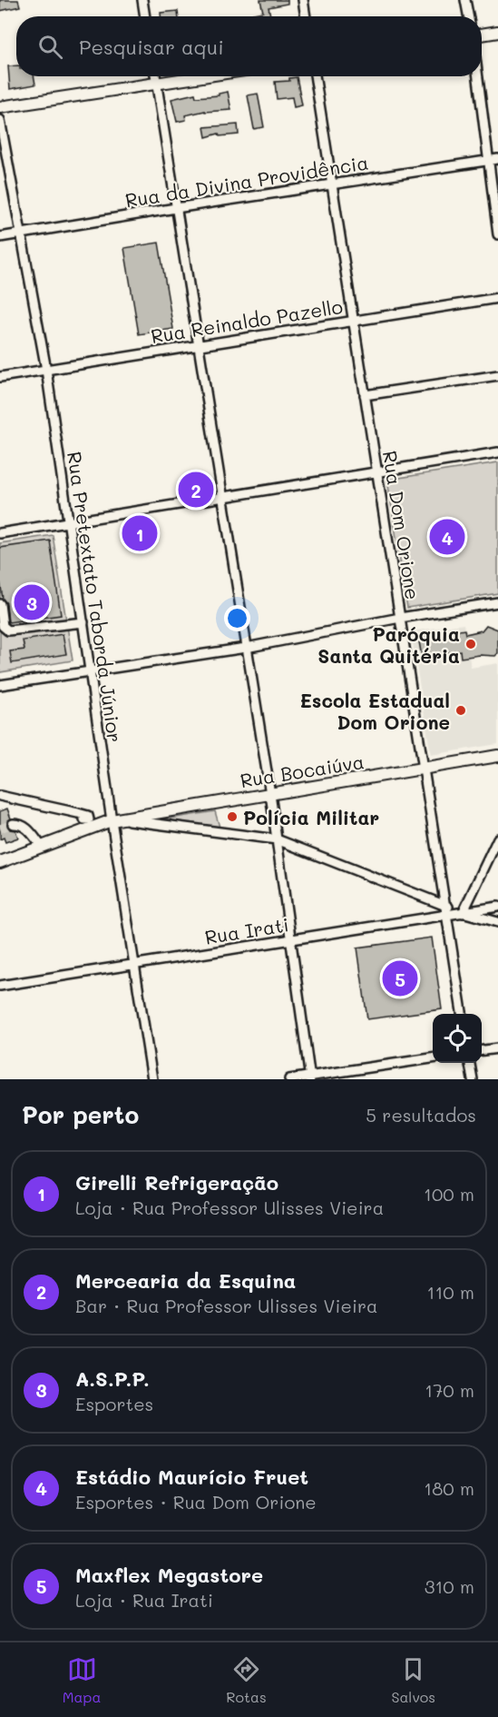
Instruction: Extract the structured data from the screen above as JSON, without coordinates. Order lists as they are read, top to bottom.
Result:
{
  "streets": {
    "main road": ["Rua Bocaiúva"],
    "street": [
      "Rua da Divina Providência",
      "Rua Reinaldo Pazello",
      "Rua Dom Orione",
      "Rua Pretextato Taborda Júnior",
      "Rua Irati"
    ]
  },
  "crossings": [
    ["Rua da Divina Providência", "Rua Dom Orione"],
    ["Rua da Divina Providência", "Rua Pretextato Taborda Júnior"],
    ["Rua Reinaldo Pazello", "Rua Dom Orione"],
    ["Rua Reinaldo Pazello", "Rua Pretextato Taborda Júnior"],
    ["Rua Dom Orione", "Rua Bocaiúva"],
    ["Rua Dom Orione", "Rua Irati"],
    ["Rua Pretextato Taborda Júnior", "Rua Bocaiúva"],
    ["Rua Pretextato Taborda Júnior", "Rua Irati"]
  ],
  "places": ["Paróquia Santa Quitéria", "Escola Estadual Dom Orione", "Polícia Militar"],
  "page": {
    "search": "Pesquisar aqui",
    "pins": [
      "2",
      "1",
      "4",
      "3",
      "5"
    ],
    "heading": ["Por perto", "5 resultados"],
    "list": [
      {
        "mark": "1",
        "name": "Girelli Refrigeração",
        "note": "Loja · Rua Professor Ulisses Vieira",
        "value": "100 m"
      },
      {
        "mark": "2",
        "name": "Mercearia da Esquina",
        "note": "Bar · Rua Professor Ulisses Vieira",
        "value": "110 m"
      },
      {
        "mark": "3",
        "name": "A.S.P.P.",
        "note": "Esportes",
        "value": "170 m"
      },
      {
        "mark": "4",
        "name": "Estádio Maurício Fruet",
        "note": "Esportes · Rua Dom Orione",
        "value": "180 m"
      },
      {
        "mark": "5",
        "name": "Maxflex Megastore",
        "note": "Loja · Rua Irati",
        "value": "310 m"
      }
    ],
    "nav": ["Mapa", "Rotas", "Salvos"]
  }
}
